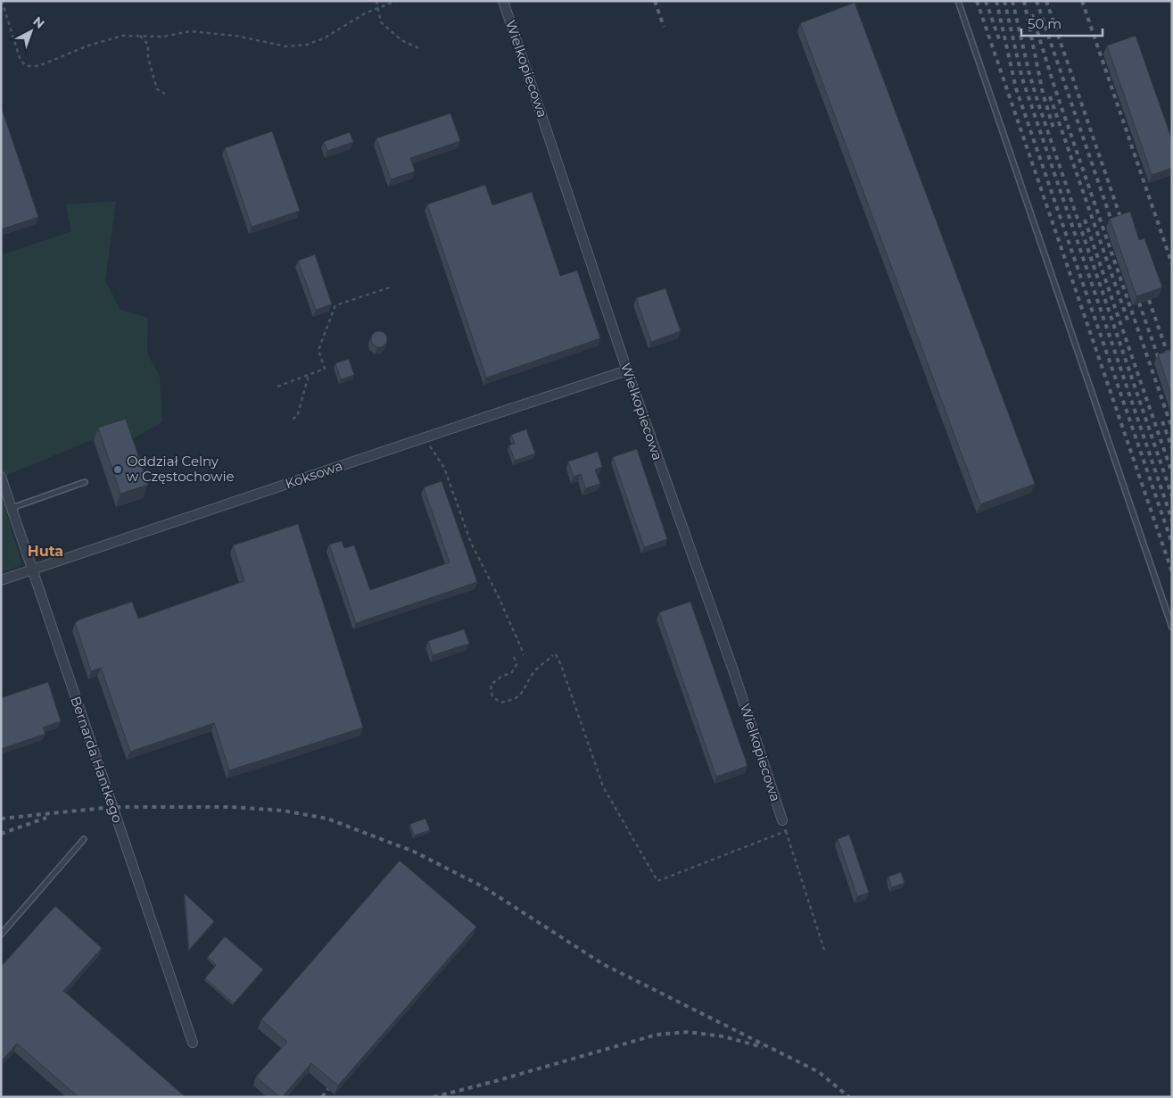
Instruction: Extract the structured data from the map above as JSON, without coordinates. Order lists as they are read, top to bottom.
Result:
{
  "streets": {
    "street": ["Wielkopiecowa", "Koksowa", "Bernarda Hantkego"]
  },
  "crossings": [
    ["Wielkopiecowa", "Koksowa"],
    ["Koksowa", "Bernarda Hantkego"]
  ],
  "districts": ["Huta"],
  "places": ["Oddział Celny w Częstochowie"],
  "scale_bar": "50 m",
  "north": "top right"
}
